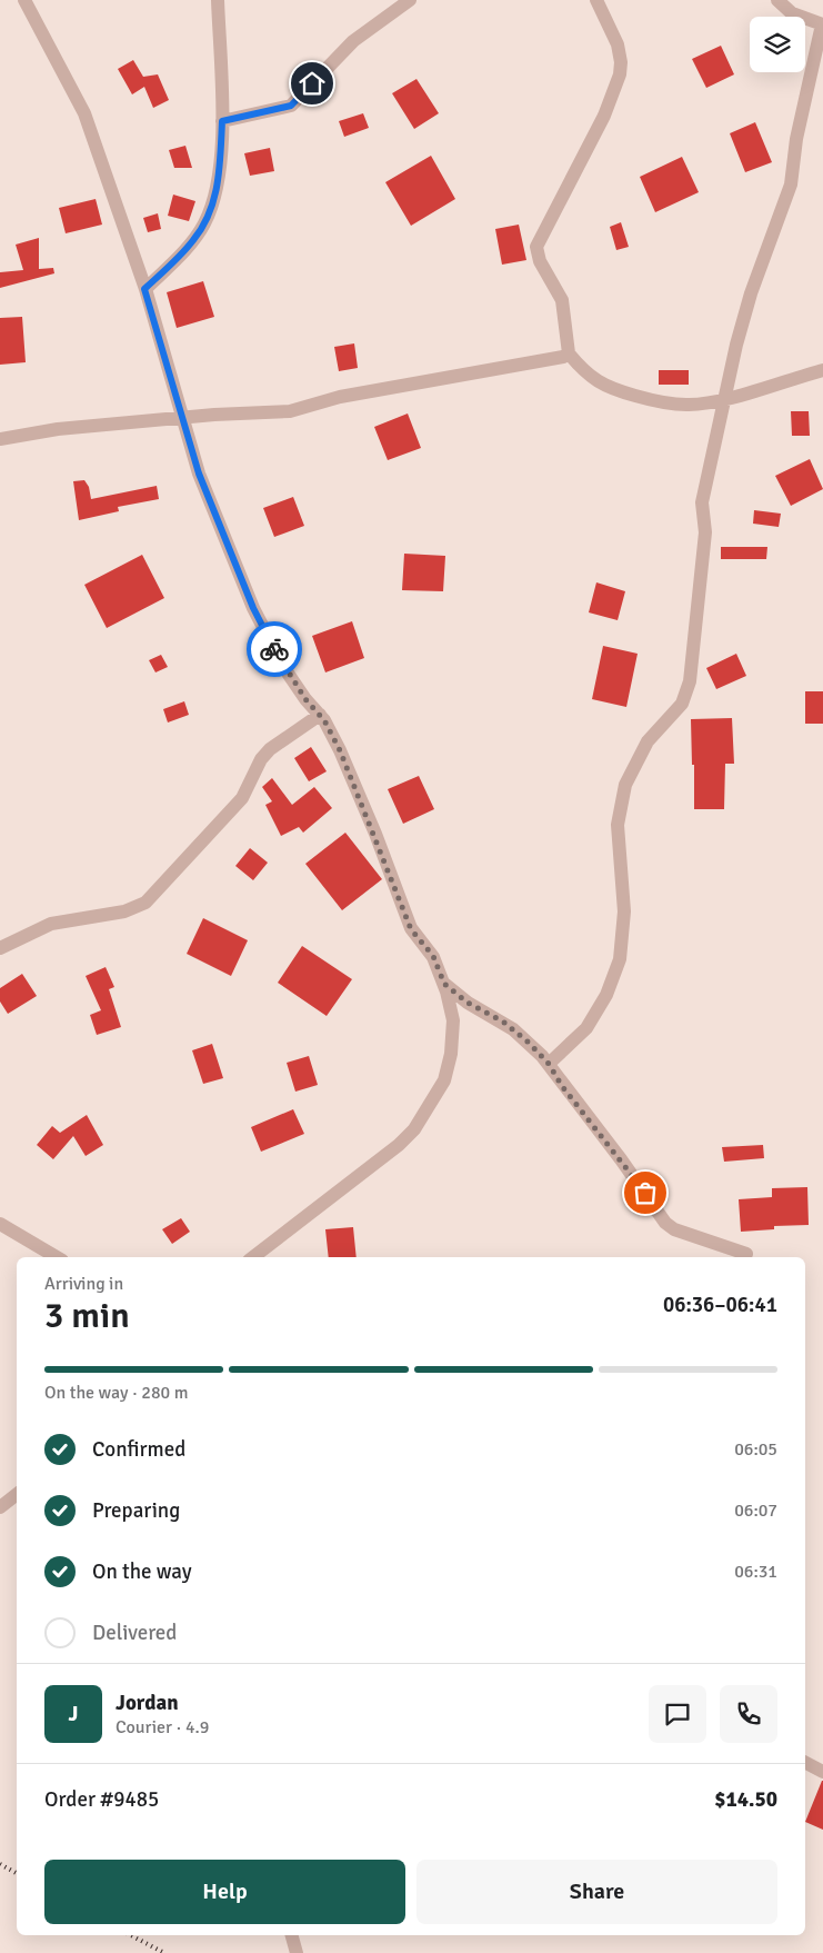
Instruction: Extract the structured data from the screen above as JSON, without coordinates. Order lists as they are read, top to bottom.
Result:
{
  "page": {
    "heading": ["3 min", "Arriving in", "06:36–06:41"],
    "panel": [
      "Jordan",
      "Courier · 4.9",
      "Order #9485",
      "$14.50"
    ],
    "bar": "On the way · 280 m",
    "list": [
      ["Confirmed", "06:05"],
      ["Preparing", "06:07"],
      ["On the way", "06:31"],
      "Delivered"
    ],
    "round": "J",
    "buttons": ["Help", "Share"]
  }
}
